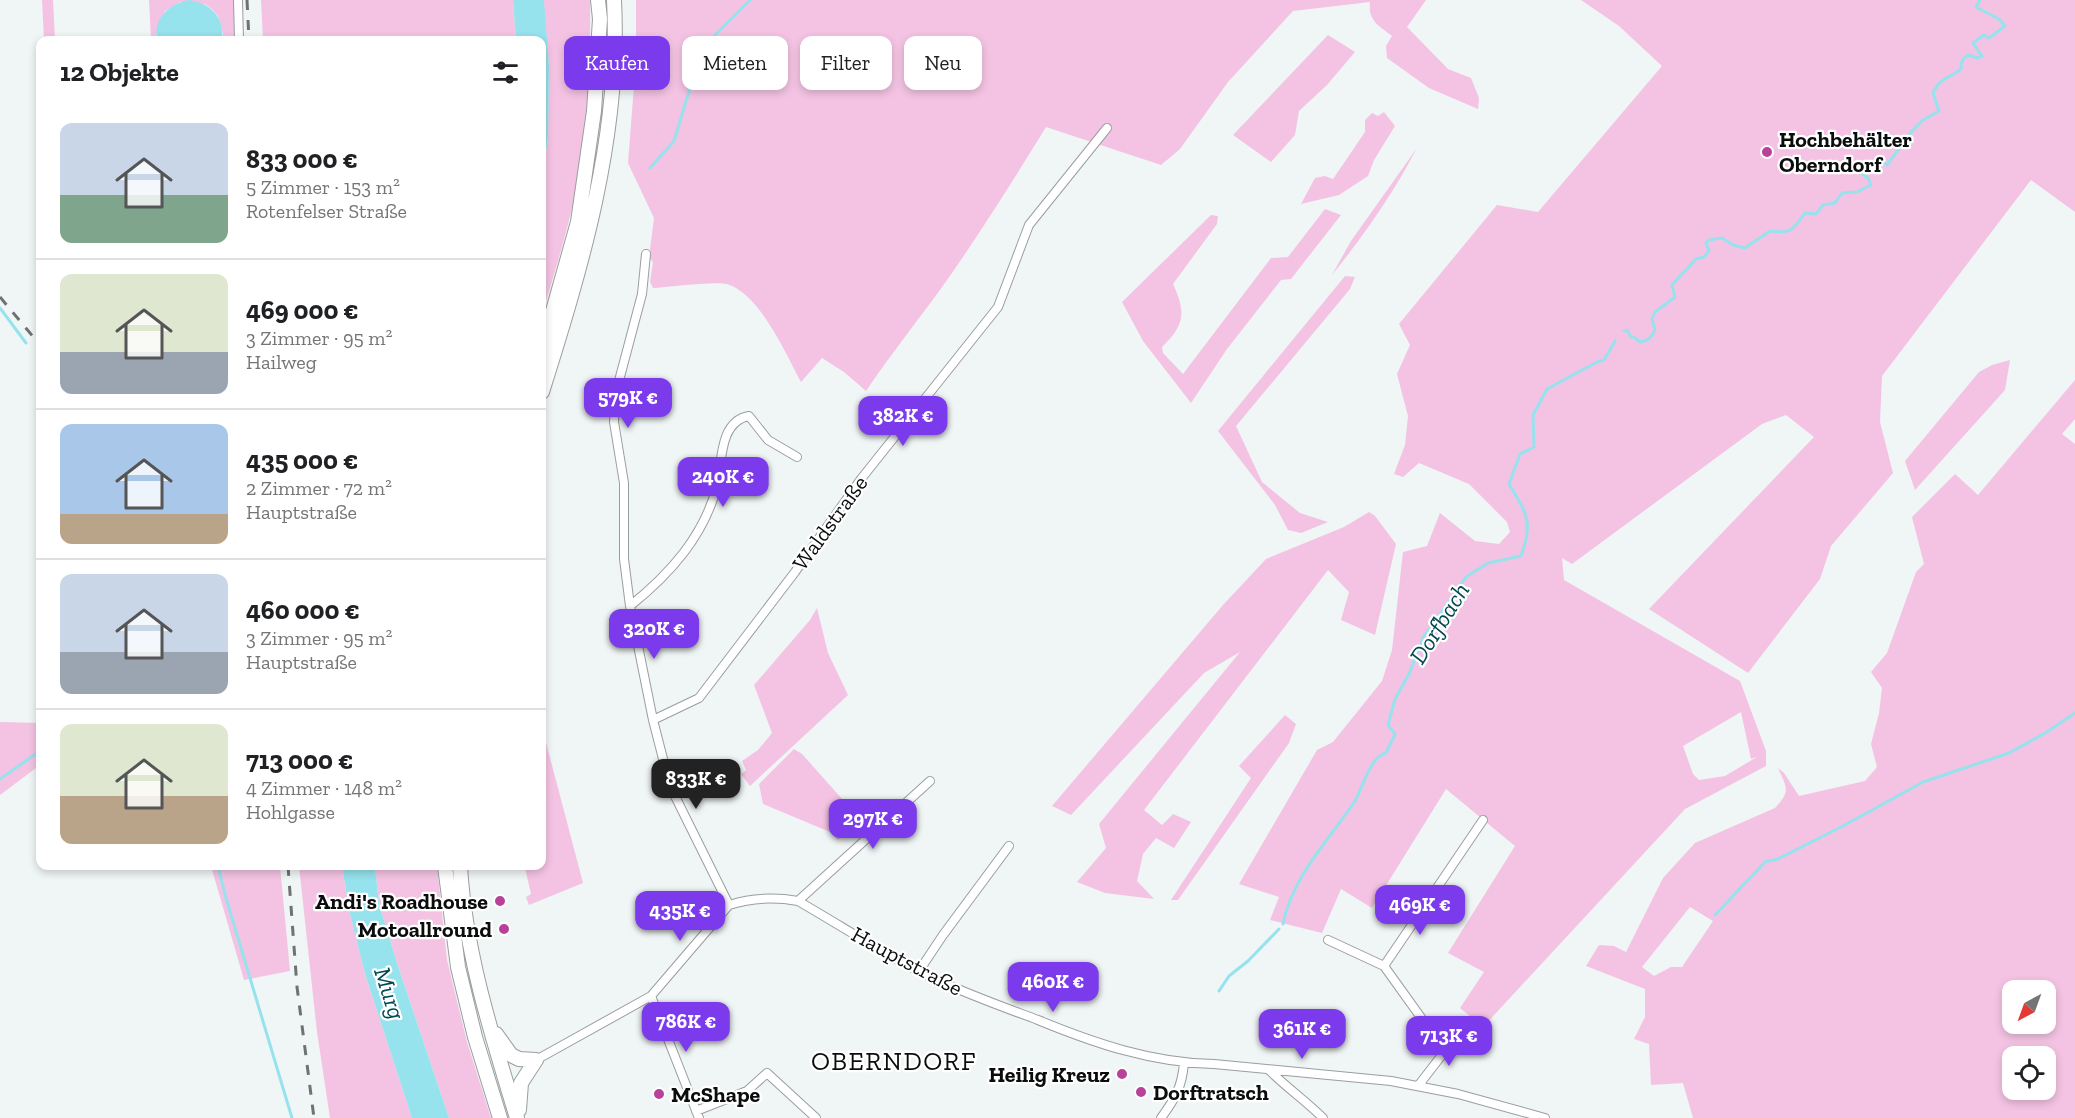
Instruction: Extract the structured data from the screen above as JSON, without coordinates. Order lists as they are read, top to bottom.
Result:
{
  "streets": {
    "street": ["Waldstraße", "Hauptstraße"]
  },
  "districts": ["OBERNDORF"],
  "water": ["Dorfbach", "Murg"],
  "places": [
    "Hochbehälter Oberndorf",
    "Andi's Roadhouse",
    "Motoallround",
    "Heilig Kreuz",
    "Dorftratsch",
    "McShape"
  ],
  "north": "bottom left",
  "page": {
    "chip": [
      "Kaufen",
      "Mieten",
      "Filter",
      "Neu"
    ],
    "heading": "12 Objekte",
    "list": [
      {
        "name": "833 000 €",
        "note": "5 Zimmer · 153 m² · Rotenfelser Straße"
      },
      {
        "name": "469 000 €",
        "note": "3 Zimmer · 95 m² · Hailweg"
      },
      {
        "name": "435 000 €",
        "note": "2 Zimmer · 72 m² · Hauptstraße"
      },
      {
        "name": "460 000 €",
        "note": "3 Zimmer · 95 m² · Hauptstraße"
      },
      {
        "name": "713 000 €",
        "note": "4 Zimmer · 148 m² · Hohlgasse"
      }
    ],
    "price": [
      "579K €",
      "382K €",
      "240K €",
      "320K €",
      "833K €",
      "297K €",
      "469K €",
      "435K €",
      "460K €",
      "786K €",
      "361K €",
      "713K €"
    ]
  }
}
